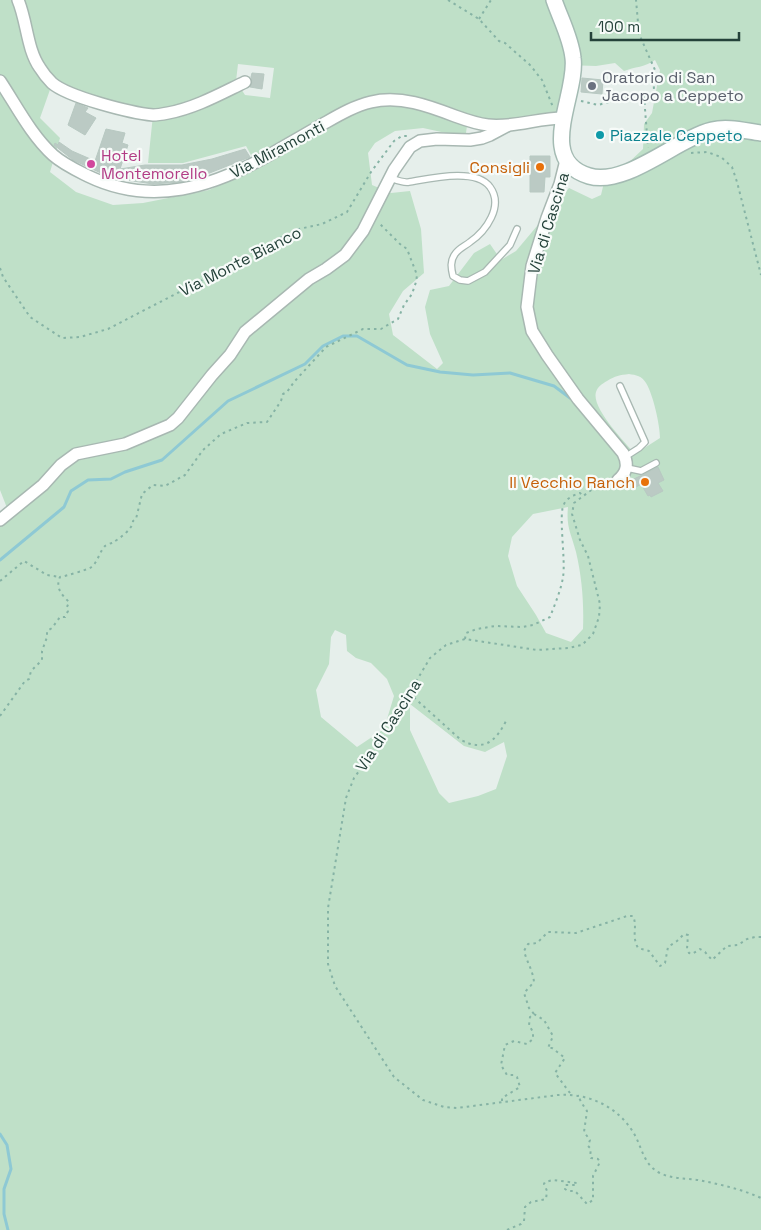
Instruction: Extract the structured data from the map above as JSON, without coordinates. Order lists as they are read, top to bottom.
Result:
{
  "streets": {
    "street": ["Via Miramonti", "Via di Cascina"],
    "path": ["Via Monte Bianco"]
  },
  "places": [
    "Oratorio di San Jacopo a Ceppeto",
    "Piazzale Ceppeto",
    "Hotel Montemorello",
    "Consigli",
    "Il Vecchio Ranch"
  ],
  "scale_bar": "100 m"
}
